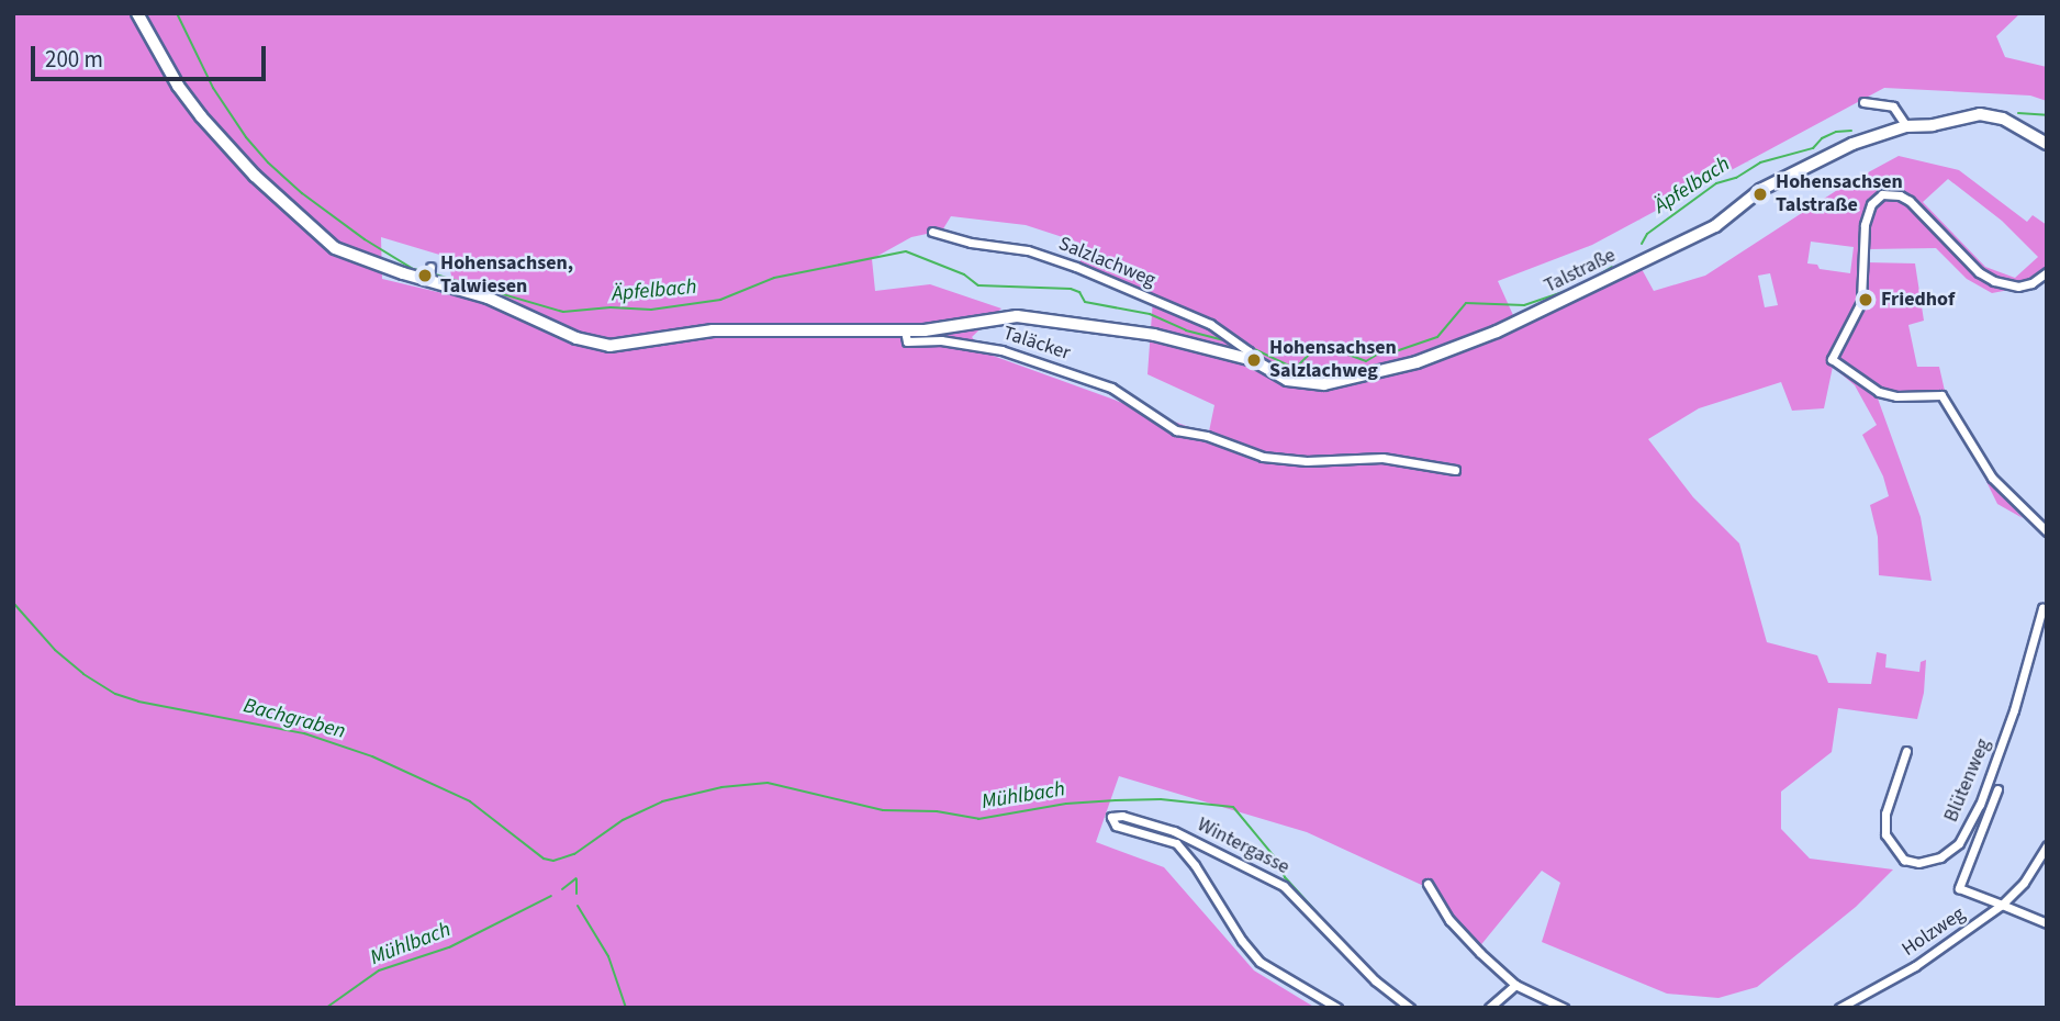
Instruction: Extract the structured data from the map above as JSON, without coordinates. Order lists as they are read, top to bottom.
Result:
{
  "streets": {
    "street": [
      "Salzlachweg",
      "Talstraße",
      "Taläcker",
      "Blütenweg",
      "Wintergasse",
      "Holzweg"
    ]
  },
  "crossings": [
    ["Salzlachweg", "Talstraße"],
    ["Salzlachweg", "Taläcker"],
    ["Talstraße", "Taläcker"]
  ],
  "water": ["Äpfelbach", "Bachgraben", "Mühlbach"],
  "places": [
    "Hohensachsen Talstraße",
    "Hohensachsen, Talwiesen",
    "Friedhof",
    "Hohensachsen Salzlachweg"
  ],
  "scale_bar": "200 m"
}
